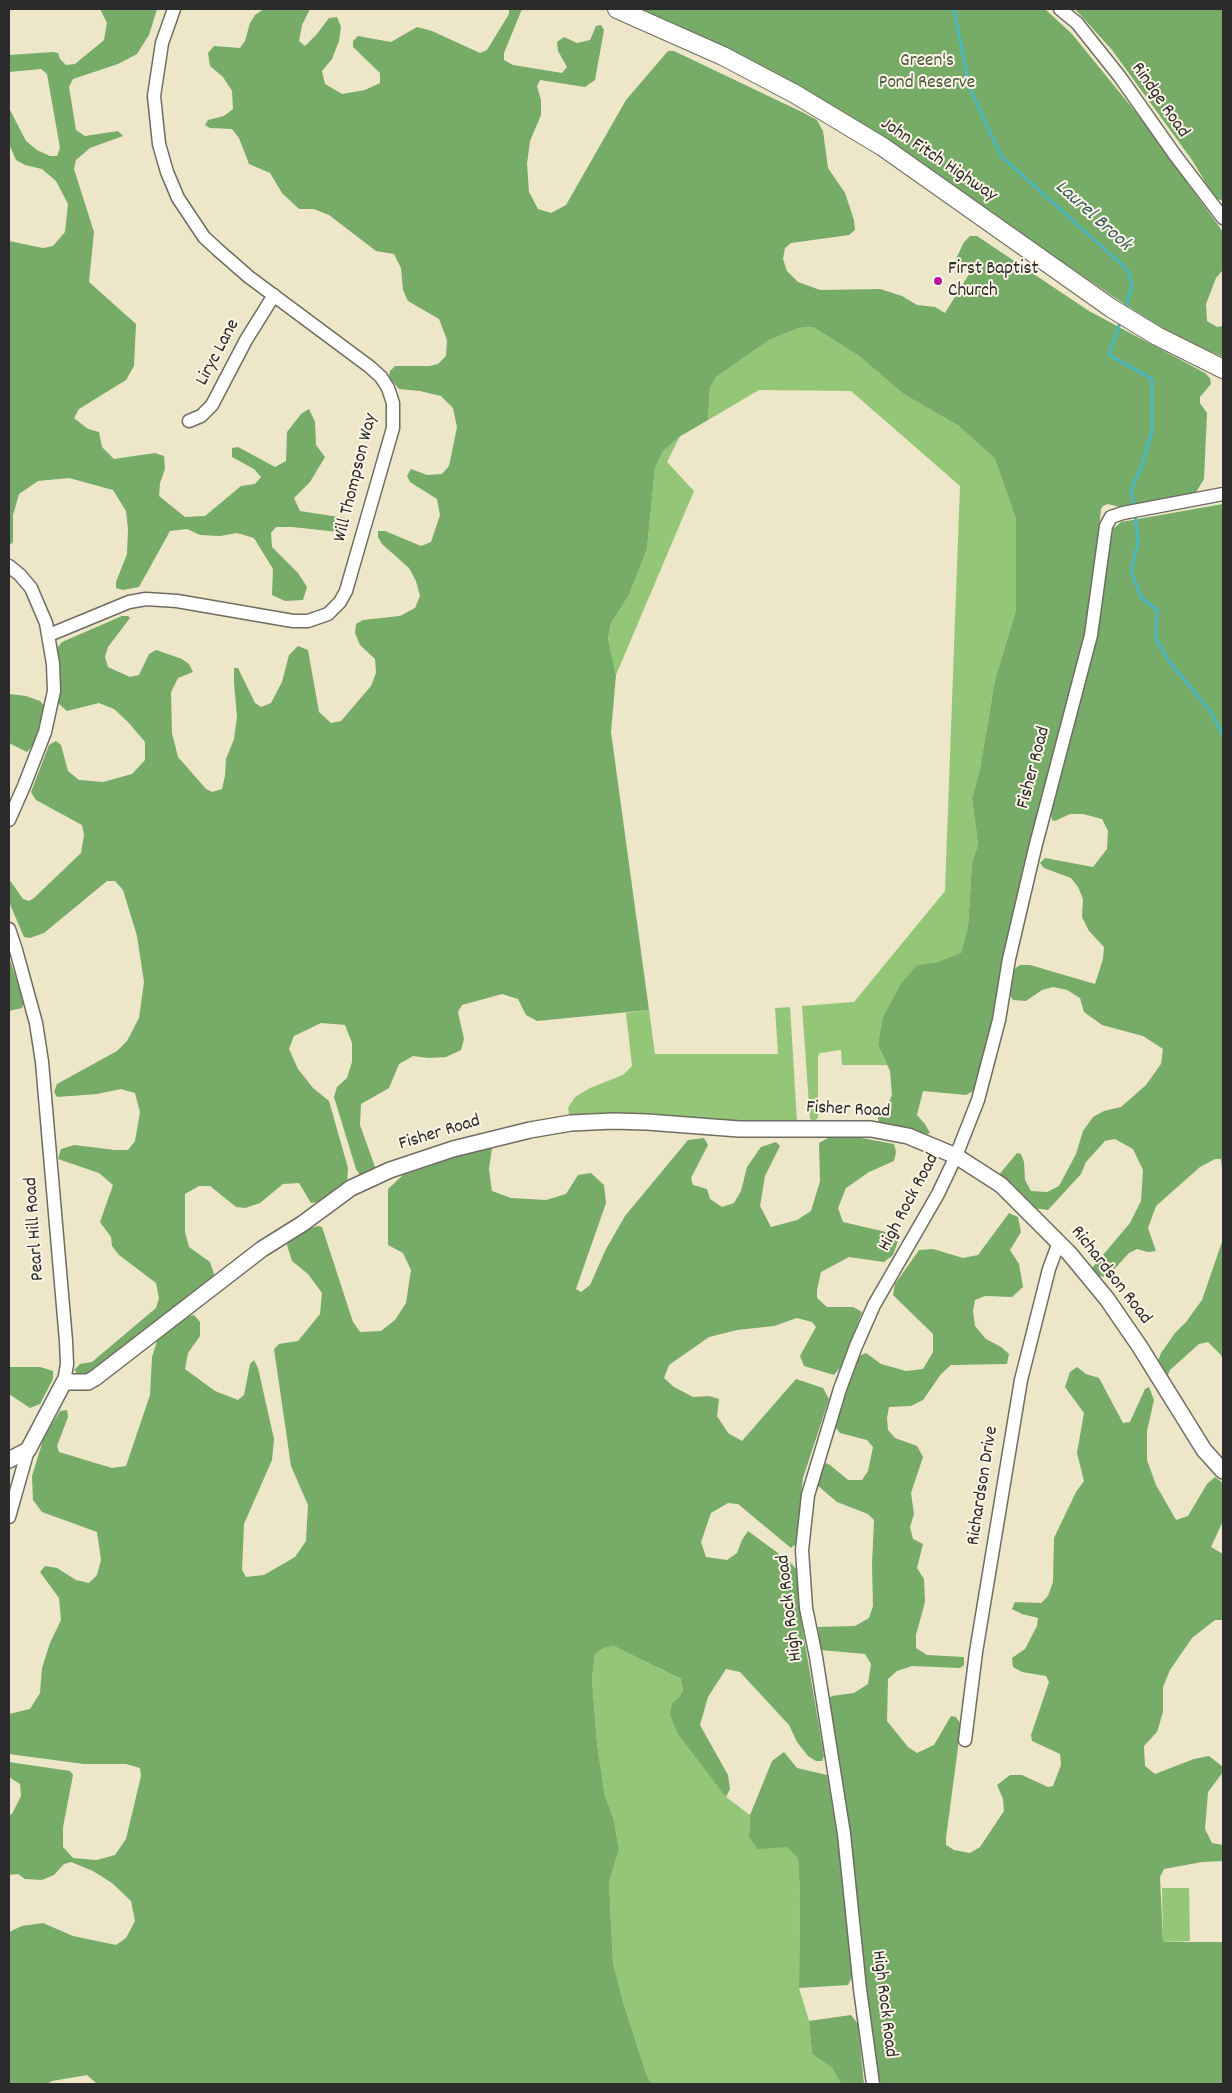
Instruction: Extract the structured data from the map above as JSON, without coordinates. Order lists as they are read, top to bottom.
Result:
{
  "streets": {
    "main road": ["John Fitch Highway"],
    "street": [
      "Rindge Road",
      "Liryc Lane",
      "Will Thompson Way",
      "Fisher Road",
      "High Rock Road",
      "Pearl Hill Road",
      "Richardson Road",
      "Richardson Drive"
    ]
  },
  "crossings": [
    ["Liryc Lane", "Will Thompson Way"],
    ["Fisher Road", "High Rock Road"],
    ["Fisher Road", "Pearl Hill Road"],
    ["Fisher Road", "Richardson Road"],
    ["High Rock Road", "Richardson Road"],
    ["Richardson Road", "Richardson Drive"]
  ],
  "water": ["Laurel Brook"],
  "parks": ["Green's Pond Reserve"],
  "places": ["First Baptist Church"]
}
